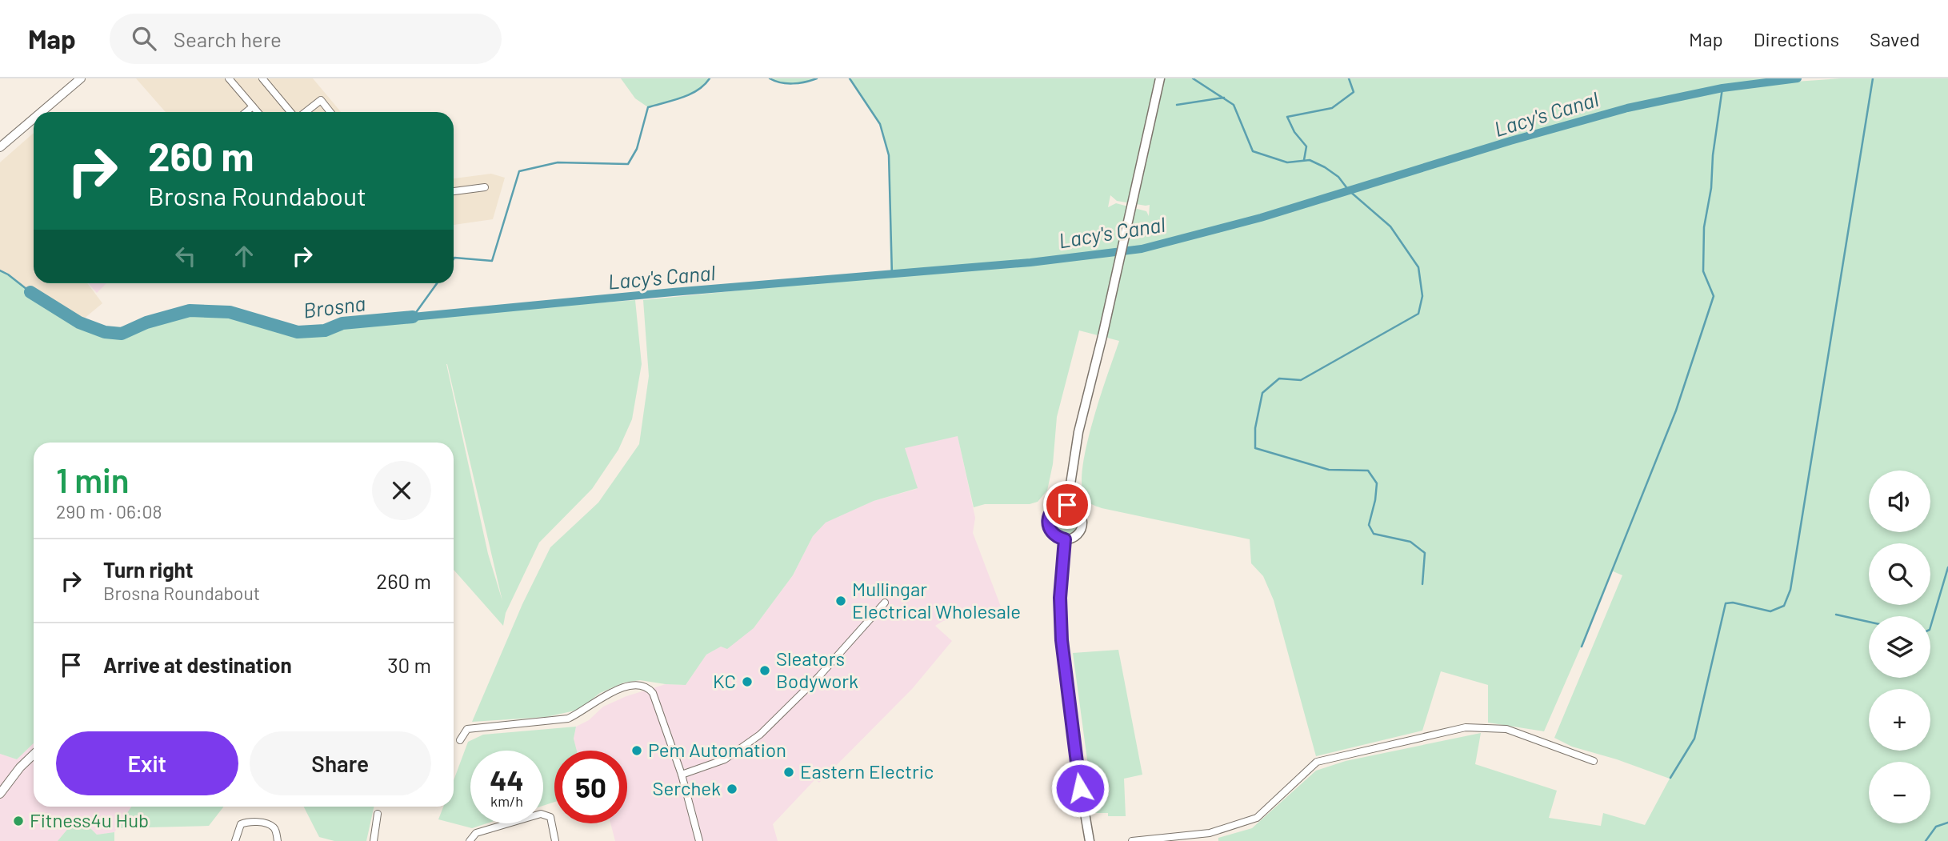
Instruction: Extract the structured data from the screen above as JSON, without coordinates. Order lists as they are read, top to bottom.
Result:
{
  "water": ["Lacy's Canal", "Brosna"],
  "places": [
    "Mullingar Electrical Wholesale",
    "Sleators Bodywork",
    "KC",
    "Pem Automation",
    "Eastern Electric",
    "Serchek",
    "Fitness4u Hub"
  ],
  "page": {
    "header": "Map",
    "search": "Search here",
    "nav": ["Map", "Directions", "Saved"],
    "turn": ["260 m", "Brosna Roundabout"],
    "heading": ["1 min", "290 m · 06:08"],
    "map_buttons": ["+", "−"],
    "list": [
      {
        "name": "Turn right",
        "note": "Brosna Roundabout",
        "value": "260 m"
      },
      {
        "name": "Arrive at destination",
        "value": "30 m"
      }
    ],
    "buttons": ["Exit", "Share"],
    "speed": "44 km/h",
    "limit": "50"
  }
}
